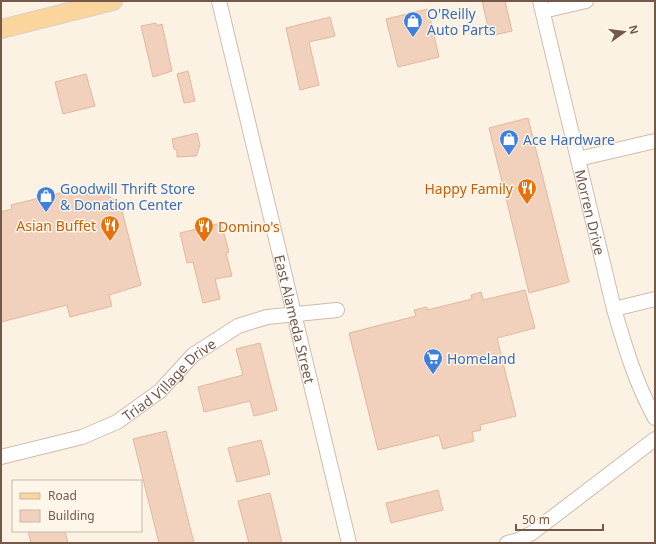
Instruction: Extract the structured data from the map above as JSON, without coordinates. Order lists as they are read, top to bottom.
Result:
{
  "streets": {
    "street": ["Morren Drive", "East Alameda Street", "Triad Village Drive"]
  },
  "crossings": [
    ["East Alameda Street", "Triad Village Drive"]
  ],
  "places": {
    "shop": ["O'Reilly Auto Parts", "Ace Hardware", "Goodwill Thrift Store & Donation Center"],
    "restaurant": ["Happy Family", "Asian Buffet", "Domino's"],
    "supermarket": ["Homeland"]
  },
  "legend": ["Road", "Building"],
  "scale_bar": "50 m",
  "north": "right"
}
